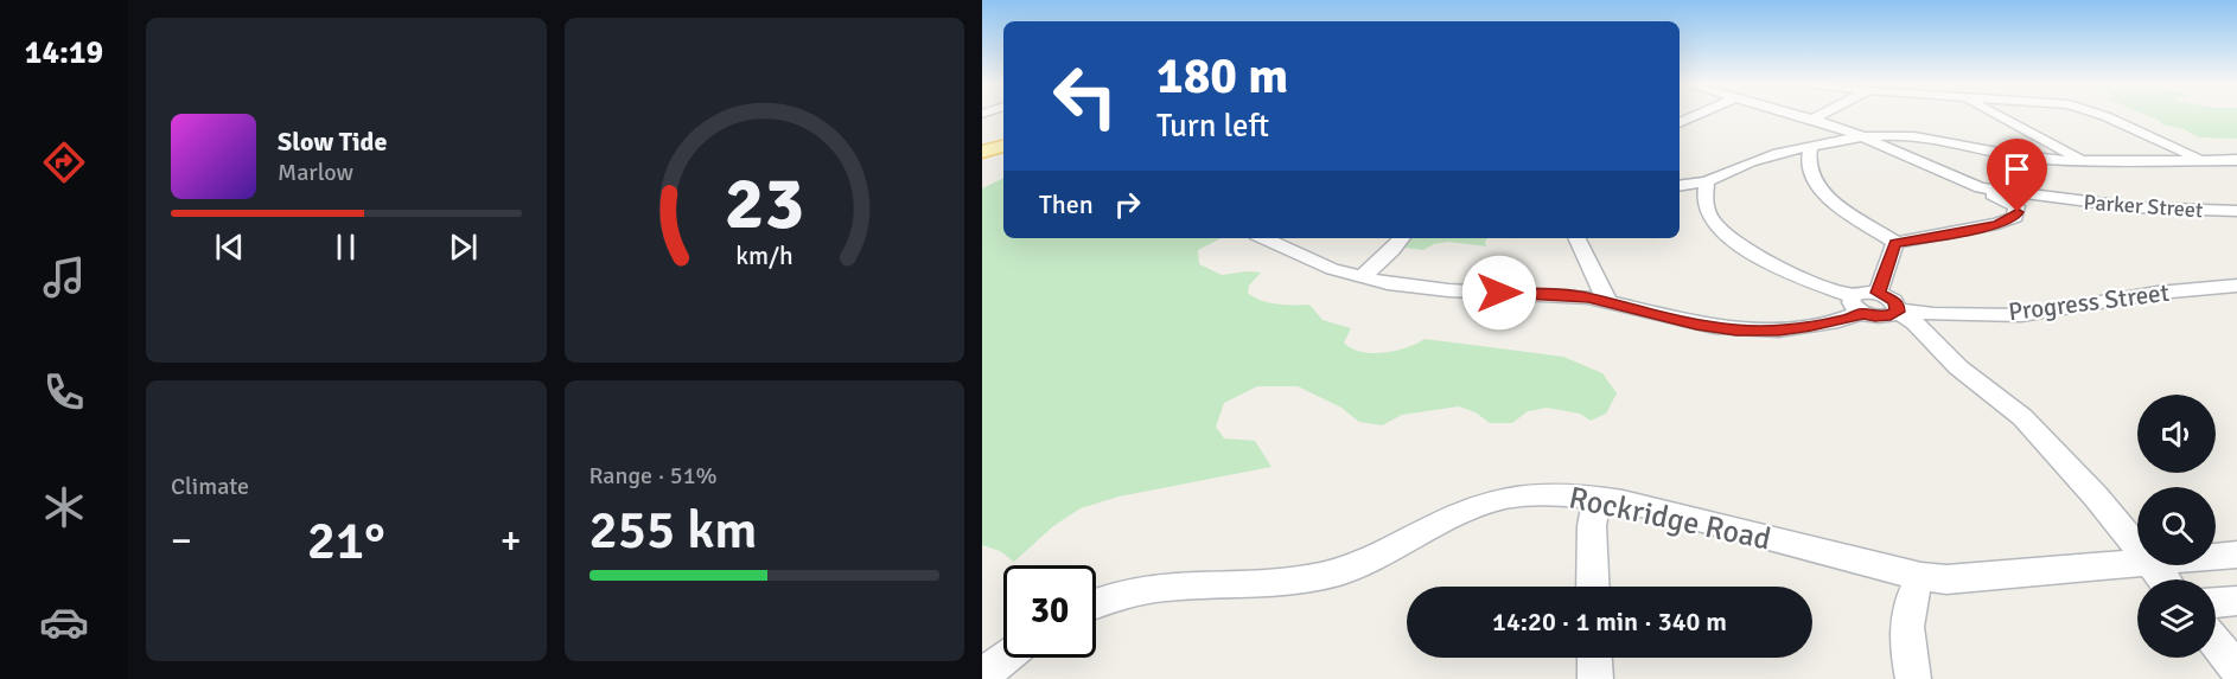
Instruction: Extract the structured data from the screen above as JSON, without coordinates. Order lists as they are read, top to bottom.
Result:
{
  "streets": {
    "street": ["Parker Street", "Progress Street", "Rockridge Road"]
  },
  "page": {
    "tabs": "14:19",
    "turn": ["180 m", "Turn left"],
    "song": ["Slow Tide", "Marlow"],
    "then": "Then",
    "tile": [
      "Climate",
      ["Range · 51%", "255 km"]
    ],
    "heat": ["−", "21°", "+"],
    "limit": "30",
    "trip": "14:20 · 1 min · 340 m",
    "gauge": ["23", "km/h"]
  }
}
